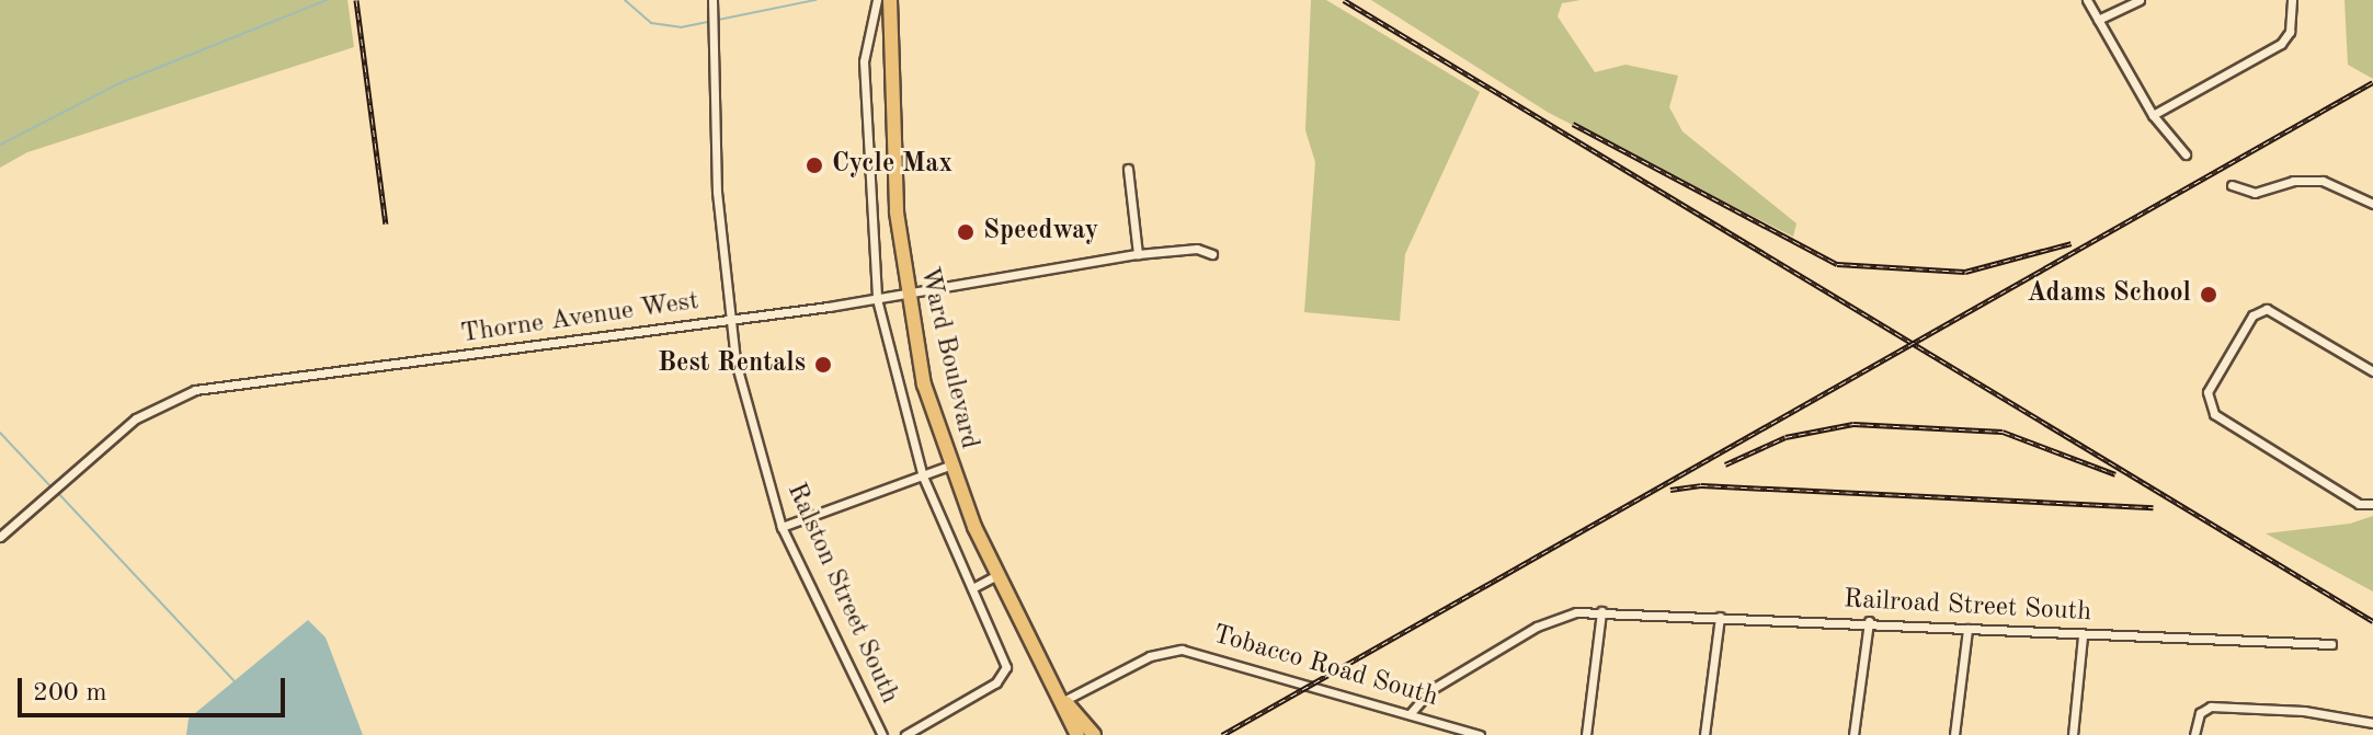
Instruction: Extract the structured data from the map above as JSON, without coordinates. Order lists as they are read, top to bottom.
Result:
{
  "streets": {
    "highway": ["Ward Boulevard"],
    "street": [
      "Thorne Avenue West",
      "Ralston Street South",
      "Railroad Street South",
      "Tobacco Road South"
    ]
  },
  "crossings": [
    ["Thorne Avenue West", "Ward Boulevard"],
    ["Thorne Avenue West", "Ralston Street South"],
    ["Ward Boulevard", "Tobacco Road South"],
    ["Railroad Street South", "Tobacco Road South"]
  ],
  "places": [
    "Cycle Max",
    "Speedway",
    "Adams School",
    "Best Rentals"
  ],
  "scale_bar": "200 m"
}
